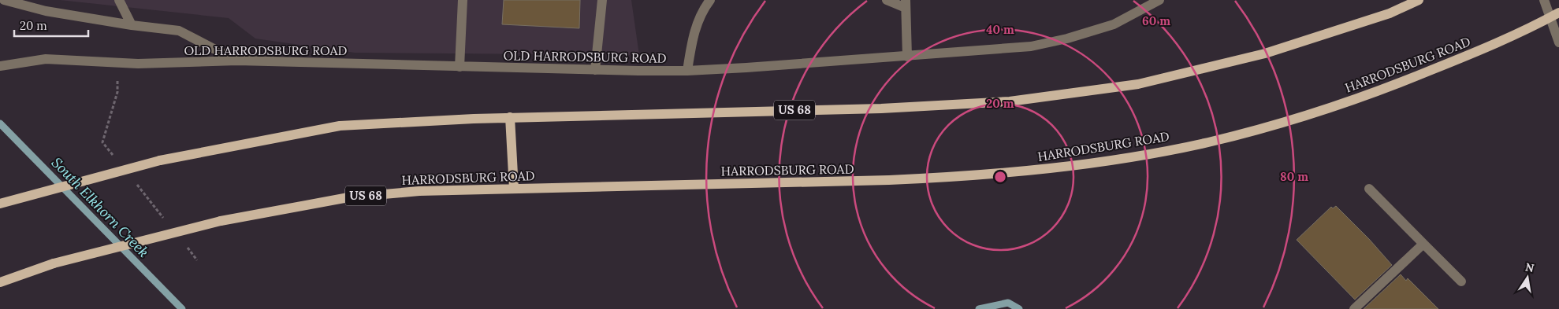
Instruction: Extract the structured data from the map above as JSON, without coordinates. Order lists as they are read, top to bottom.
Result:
{
  "streets": {
    "main road": ["HARRODSBURG ROAD", "US 68"],
    "street": ["OLD HARRODSBURG ROAD"]
  },
  "water": ["South Elkhorn Creek"],
  "scale_bar": "20 m",
  "north": "top",
  "rings": [
    "60 m",
    "40 m",
    "20 m",
    "80 m"
  ]
}
